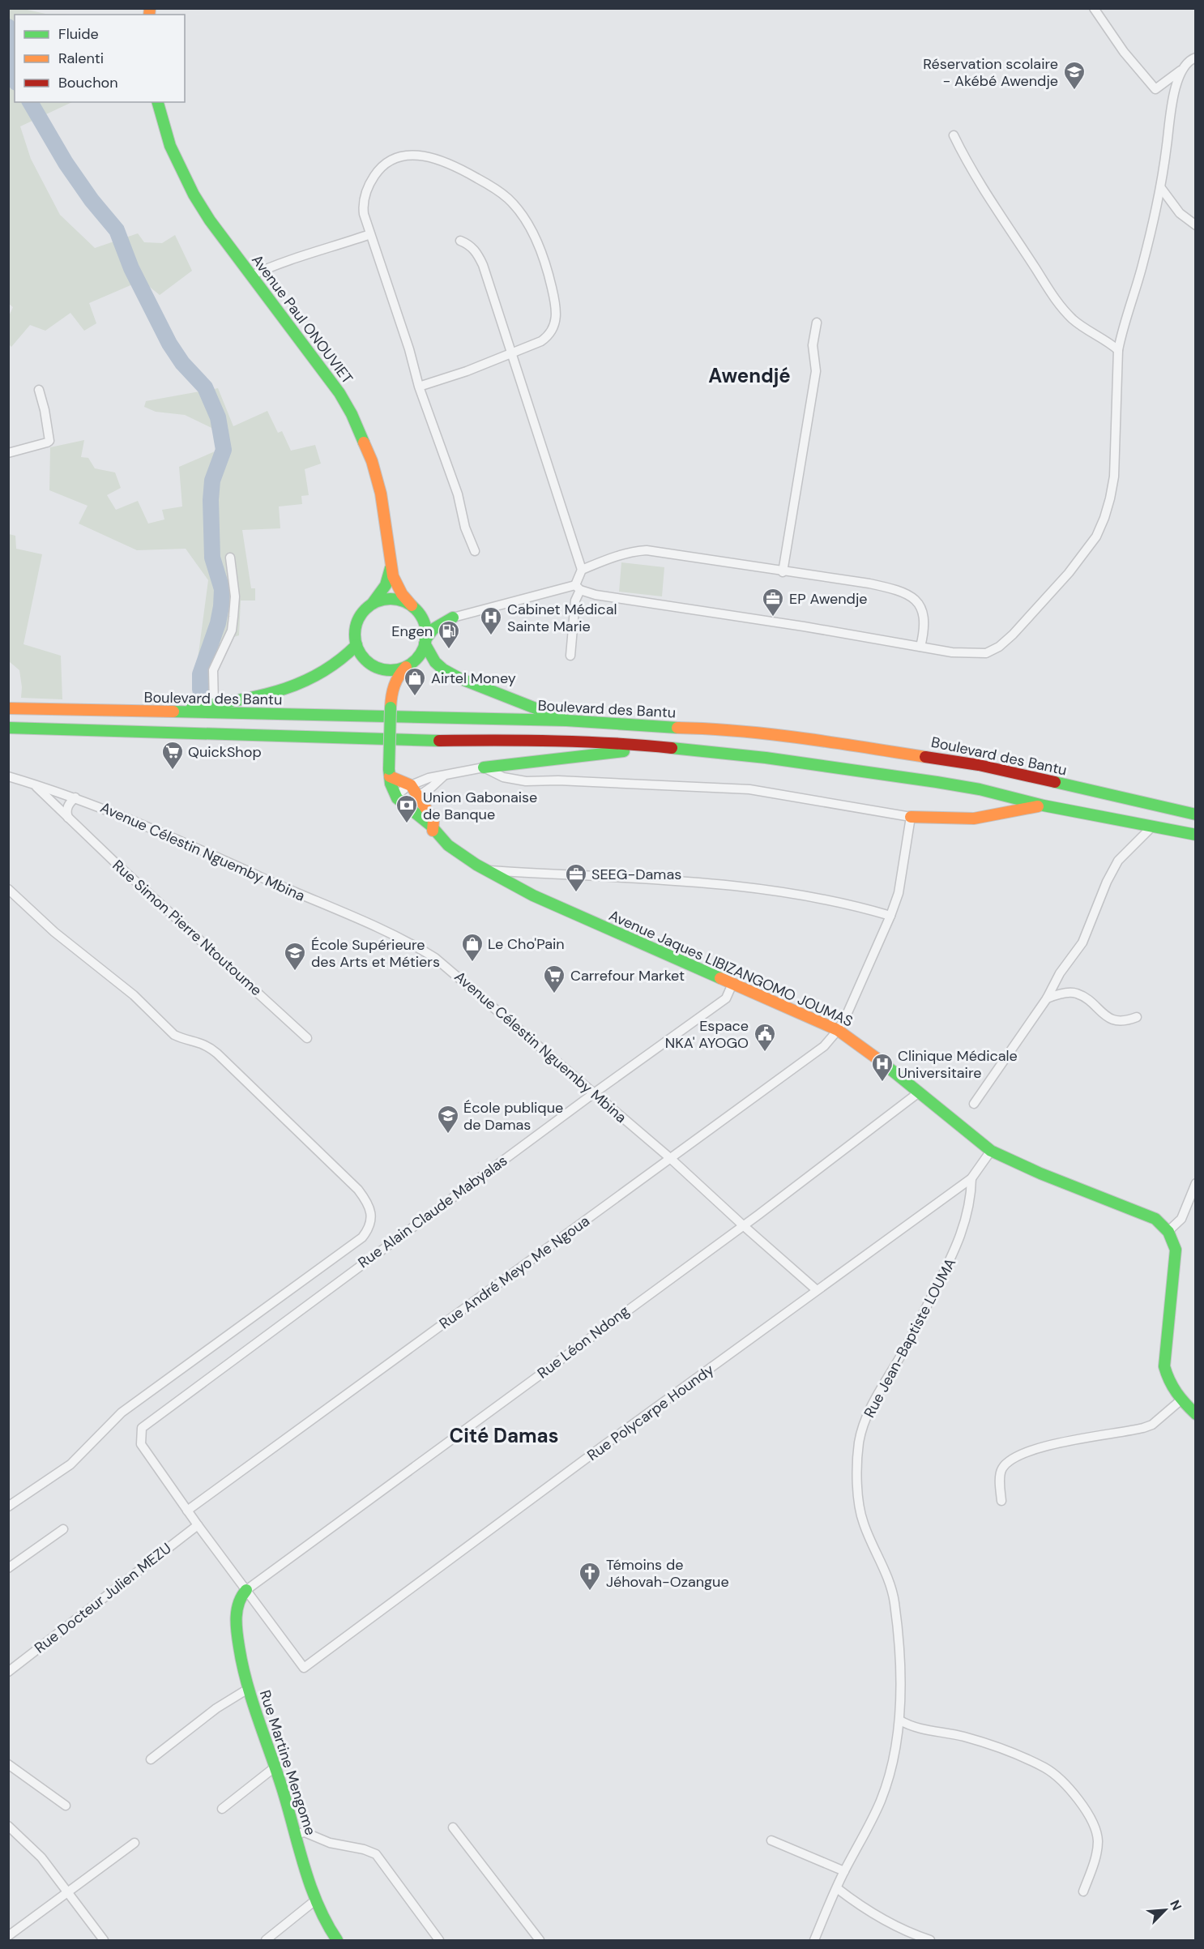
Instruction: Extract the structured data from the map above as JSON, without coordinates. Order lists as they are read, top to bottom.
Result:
{
  "streets": {
    "main road": [
      "Avenue Paul ONOUVIET",
      "Boulevard des Bantu",
      "Avenue Jaques LIBIZANGOMO JOUMAS",
      "Rue Martine Mengome"
    ],
    "street": [
      "Avenue Célestin Nguemby Mbina",
      "Rue Simon Pierre Ntoutoume",
      "Rue Alain Claude Mabyalas",
      "Rue André Meyo Me Ngoua",
      "Rue Jean-Baptiste LOUMA",
      "Rue Léon Ndong",
      "Rue Polycarpe Houndy",
      "Rue Docteur Julien MEZU"
    ]
  },
  "crossings": [
    ["Avenue Célestin Nguemby Mbina", "Rue Simon Pierre Ntoutoume"],
    ["Avenue Célestin Nguemby Mbina", "Rue Alain Claude Mabyalas"],
    ["Avenue Célestin Nguemby Mbina", "Rue André Meyo Me Ngoua"],
    ["Avenue Célestin Nguemby Mbina", "Rue Léon Ndong"],
    ["Avenue Célestin Nguemby Mbina", "Rue Polycarpe Houndy"],
    ["Avenue Jaques LIBIZANGOMO JOUMAS", "Rue Alain Claude Mabyalas"],
    ["Avenue Jaques LIBIZANGOMO JOUMAS", "Rue André Meyo Me Ngoua"],
    ["Avenue Jaques LIBIZANGOMO JOUMAS", "Rue Léon Ndong"],
    ["Avenue Jaques LIBIZANGOMO JOUMAS", "Rue Polycarpe Houndy"],
    ["Rue Alain Claude Mabyalas", "Rue André Meyo Me Ngoua"],
    ["Rue Jean-Baptiste LOUMA", "Rue Polycarpe Houndy"],
    ["Rue Léon Ndong", "Rue Polycarpe Houndy"],
    ["Rue Léon Ndong", "Rue Martine Mengome"],
    ["Rue Polycarpe Houndy", "Rue Martine Mengome"]
  ],
  "districts": ["Awendjé", "Cité Damas"],
  "places": {
    "school or university": ["Réservation scolaire - Akébé Awendje", "École Supérieure des Arts et Métiers", "École publique de Damas"],
    "office": ["EP Awendje", "SEEG-Damas"],
    "hospital": ["Cabinet Médical Sainte Marie", "Clinique Médicale Universitaire"],
    "fuel station": ["Engen"],
    "shop": ["Airtel Money", "Le Cho'Pain"],
    "supermarket": ["QuickShop", "Carrefour Market"],
    "bank": ["Union Gabonaise de Banque"],
    "public building": ["Espace NKA' AYOGO"],
    "church": ["Témoins de Jéhovah-Ozangue"]
  },
  "legend": ["Fluide", "Ralenti", "Bouchon"],
  "north": "top right"
}
